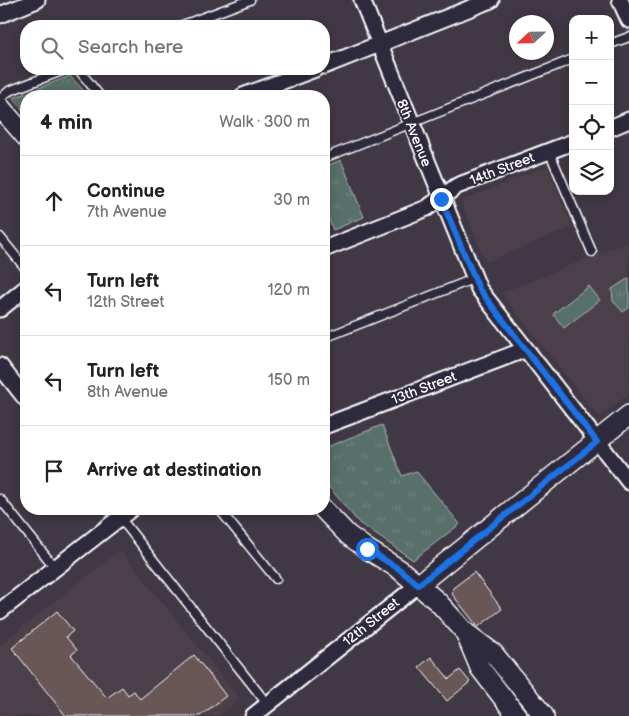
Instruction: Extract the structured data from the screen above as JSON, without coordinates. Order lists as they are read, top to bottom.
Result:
{
  "streets": {
    "street": [
      "8th Avenue",
      "14th Street",
      "13th Street",
      "12th Street"
    ]
  },
  "crossings": [
    ["8th Avenue", "14th Street"],
    ["8th Avenue", "13th Street"],
    ["8th Avenue", "12th Street"]
  ],
  "north": "left",
  "page": {
    "map_buttons": ["+", "−"],
    "search": "Search here",
    "heading": ["4 min", "Walk · 300 m"],
    "list": [
      ["Continue", "7th Avenue", "30 m"],
      ["Turn left", "12th Street", "120 m"],
      ["Turn left", "8th Avenue", "150 m"],
      "Arrive at destination"
    ]
  }
}
